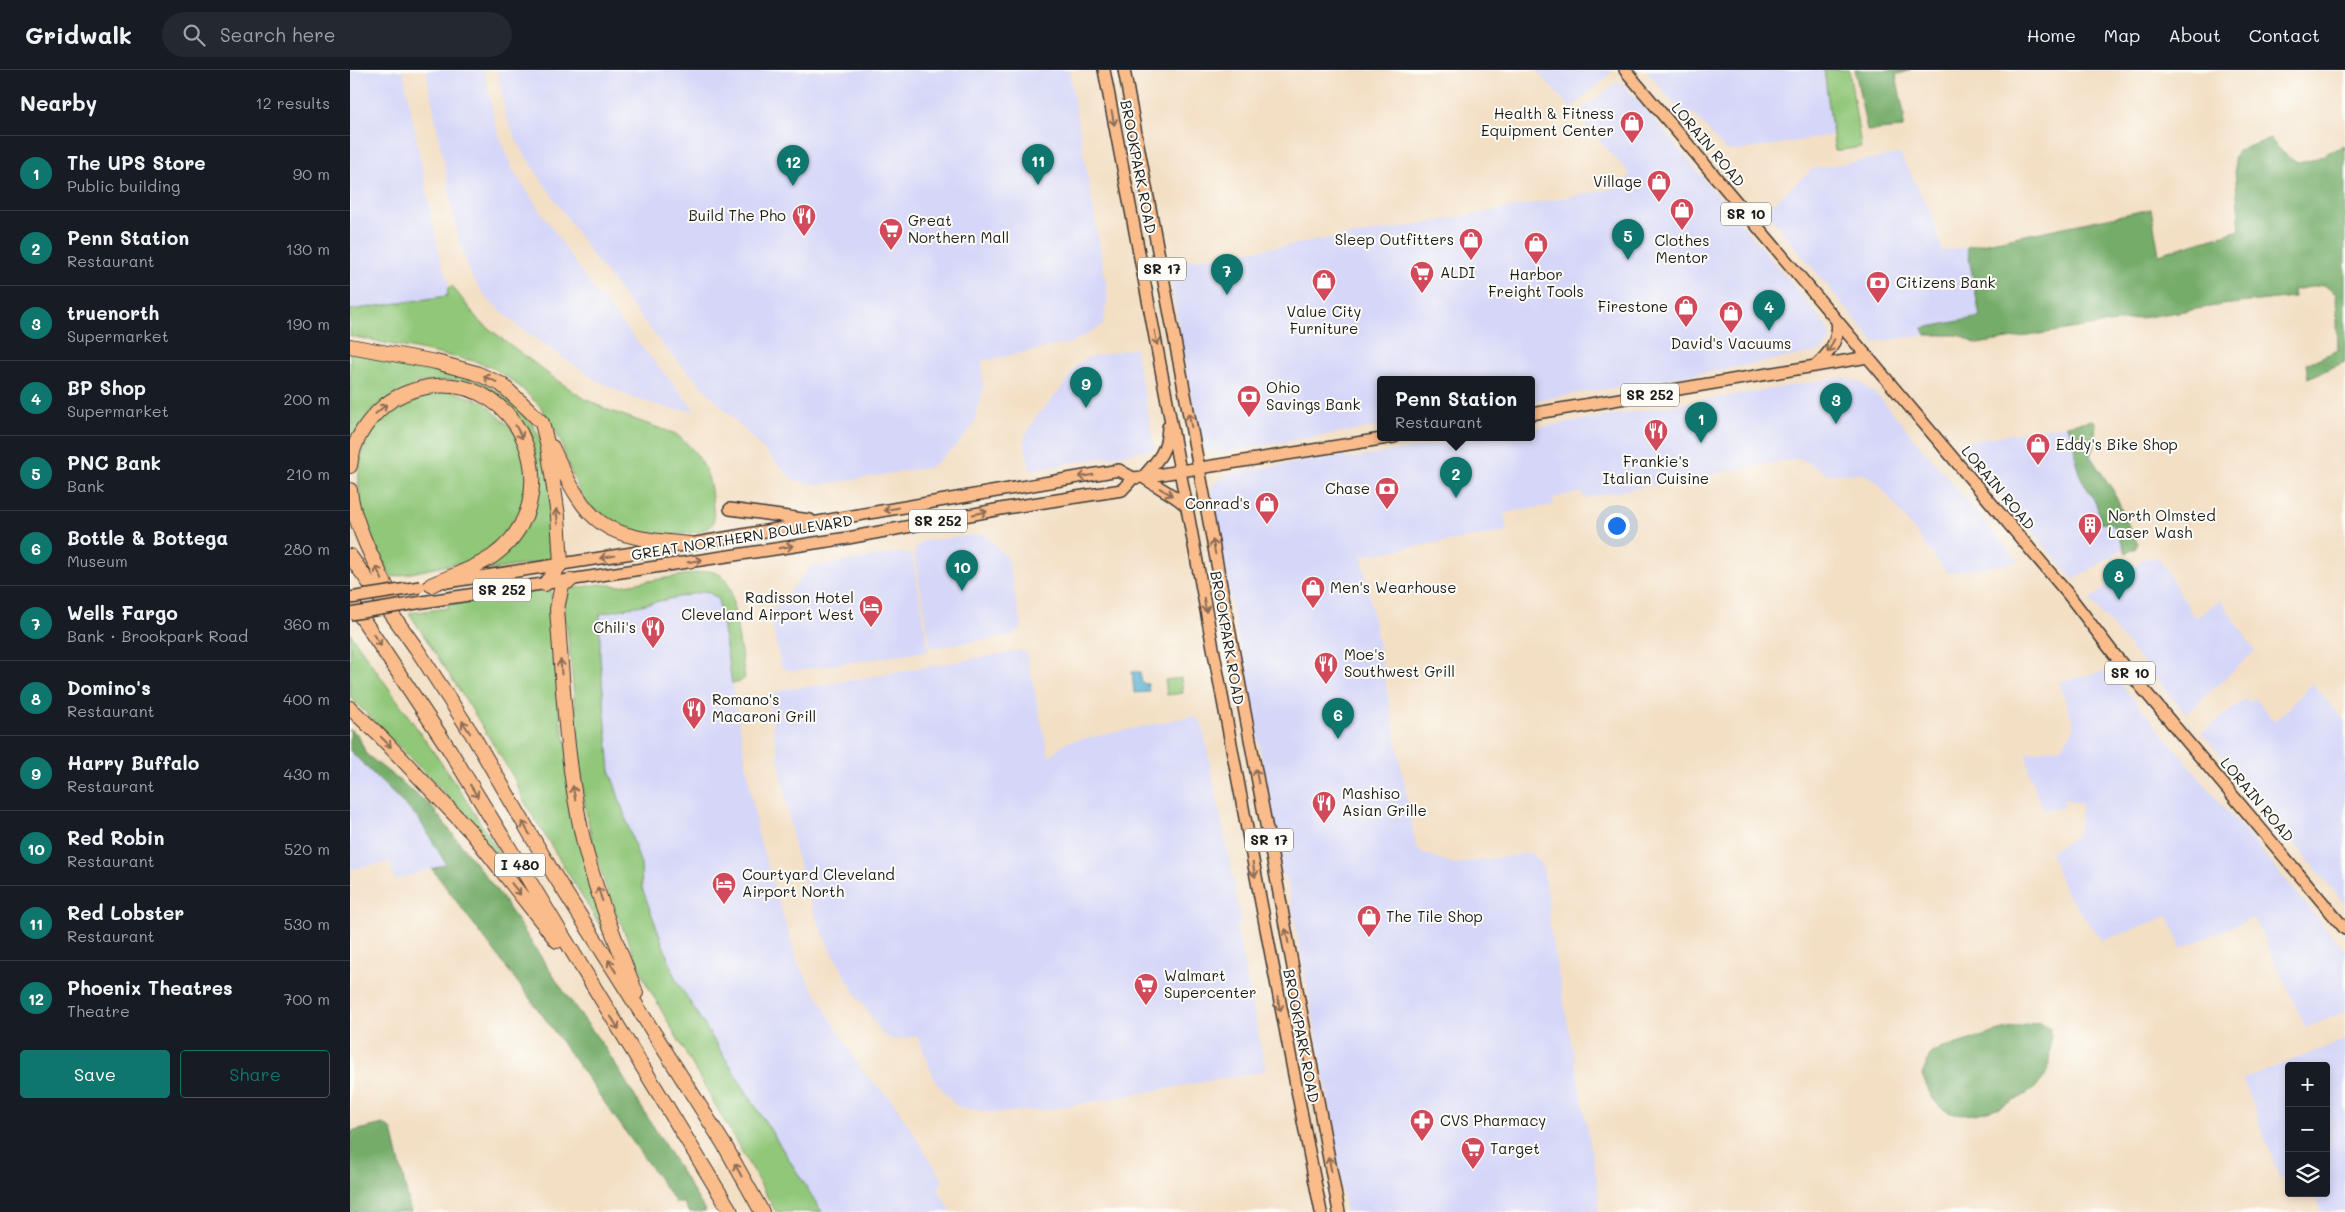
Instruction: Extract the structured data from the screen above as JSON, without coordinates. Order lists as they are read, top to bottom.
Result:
{
  "streets": {
    "highway": ["I 480"],
    "main road": [
      "LORAIN ROAD",
      "BROOKPARK ROAD",
      "SR 10",
      "SR 17",
      "SR 252",
      "GREAT NORTHERN BOULEVARD"
    ]
  },
  "crossings": [
    ["LORAIN ROAD", "SR 252"],
    ["BROOKPARK ROAD", "GREAT NORTHERN BOULEVARD"],
    ["GREAT NORTHERN BOULEVARD", "I 480"]
  ],
  "places": {
    "shop": [
      "Health & Fitness Equipment Center",
      "Village",
      "Clothes Mentor",
      "Sleep Outfitters",
      "Harbor Freight Tools",
      "Value City Furniture",
      "Firestone",
      "David's Vacuums",
      "Eddy's Bike Shop",
      "Conrad's",
      "Men's Wearhouse",
      "The Tile Shop"
    ],
    "restaurant": [
      "Build The Pho",
      "Frankie's Italian Cuisine",
      "Chili's",
      "Moe's Southwest Grill",
      "Romano's Macaroni Grill",
      "Mashiso Asian Grille"
    ],
    "supermarket": [
      "Great Northern Mall",
      "ALDI",
      "Walmart Supercenter",
      "Target"
    ],
    "bank": ["Citizens Bank", "Ohio Savings Bank", "Chase"],
    "building": ["North Olmsted Laser Wash"],
    "hotel": ["Radisson Hotel Cleveland Airport West", "Courtyard Cleveland Airport North"],
    "pharmacy": ["CVS Pharmacy"]
  },
  "page": {
    "header": "Gridwalk",
    "search": "Search here",
    "nav": [
      "Home",
      "Map",
      "About",
      "Contact"
    ],
    "heading": ["Nearby", "12 results"],
    "list": [
      {
        "mark": "1",
        "name": "The UPS Store",
        "note": "Public building",
        "value": "90 m"
      },
      {
        "mark": "2",
        "name": "Penn Station",
        "note": "Restaurant",
        "value": "130 m"
      },
      {
        "mark": "3",
        "name": "truenorth",
        "note": "Supermarket",
        "value": "190 m"
      },
      {
        "mark": "4",
        "name": "BP Shop",
        "note": "Supermarket",
        "value": "200 m"
      },
      {
        "mark": "5",
        "name": "PNC Bank",
        "note": "Bank",
        "value": "210 m"
      },
      {
        "mark": "6",
        "name": "Bottle & Bottega",
        "note": "Museum",
        "value": "280 m"
      },
      {
        "mark": "7",
        "name": "Wells Fargo",
        "note": "Bank · Brookpark Road",
        "value": "360 m"
      },
      {
        "mark": "8",
        "name": "Domino's",
        "note": "Restaurant",
        "value": "400 m"
      },
      {
        "mark": "9",
        "name": "Harry Buffalo",
        "note": "Restaurant",
        "value": "430 m"
      },
      {
        "mark": "10",
        "name": "Red Robin",
        "note": "Restaurant",
        "value": "520 m"
      },
      {
        "mark": "11",
        "name": "Red Lobster",
        "note": "Restaurant",
        "value": "530 m"
      },
      {
        "mark": "12",
        "name": "Phoenix Theatres",
        "note": "Theatre",
        "value": "700 m"
      }
    ],
    "pins": [
      "11",
      "12",
      "5",
      "7",
      "4",
      "9",
      "3",
      "1",
      "2",
      "10",
      "8",
      "6"
    ],
    "popup": ["Penn Station", "Restaurant"],
    "buttons": ["Save", "Share"],
    "map_buttons": ["+", "−"]
  }
}
